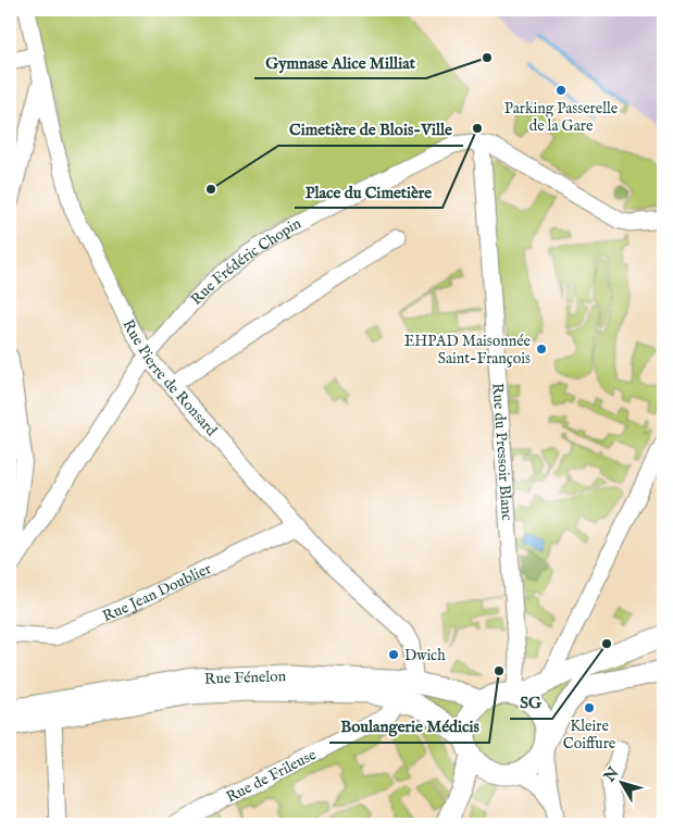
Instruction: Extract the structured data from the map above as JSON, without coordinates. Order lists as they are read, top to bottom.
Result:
{
  "streets": {
    "main road": ["Rue Fénelon"],
    "street": [
      "Rue Frédéric Chopin",
      "Rue Pierre de Ronsard",
      "Rue du Pressoir Blanc",
      "Rue Jean Doublier",
      "Rue de Frileuse"
    ]
  },
  "crossings": [
    ["Rue Frédéric Chopin", "Rue Pierre de Ronsard"],
    ["Rue Frédéric Chopin", "Rue du Pressoir Blanc"],
    ["Rue Pierre de Ronsard", "Rue Jean Doublier"],
    ["Rue Pierre de Ronsard", "Rue Fénelon"],
    ["Rue Pierre de Ronsard", "Rue de Frileuse"],
    ["Rue du Pressoir Blanc", "Rue Fénelon"],
    ["Rue Fénelon", "Rue de Frileuse"]
  ],
  "places": [
    "Gymnase Alice Milliat",
    "Parking Passerelle de la Gare",
    "Place du Cimetière",
    "Cimetière de Blois-Ville",
    "EHPAD Maisonnée Saint-François",
    "SG",
    "Dwich",
    "Boulangerie Médicis",
    "Kleire Coiffure"
  ],
  "north": "top left"
}
